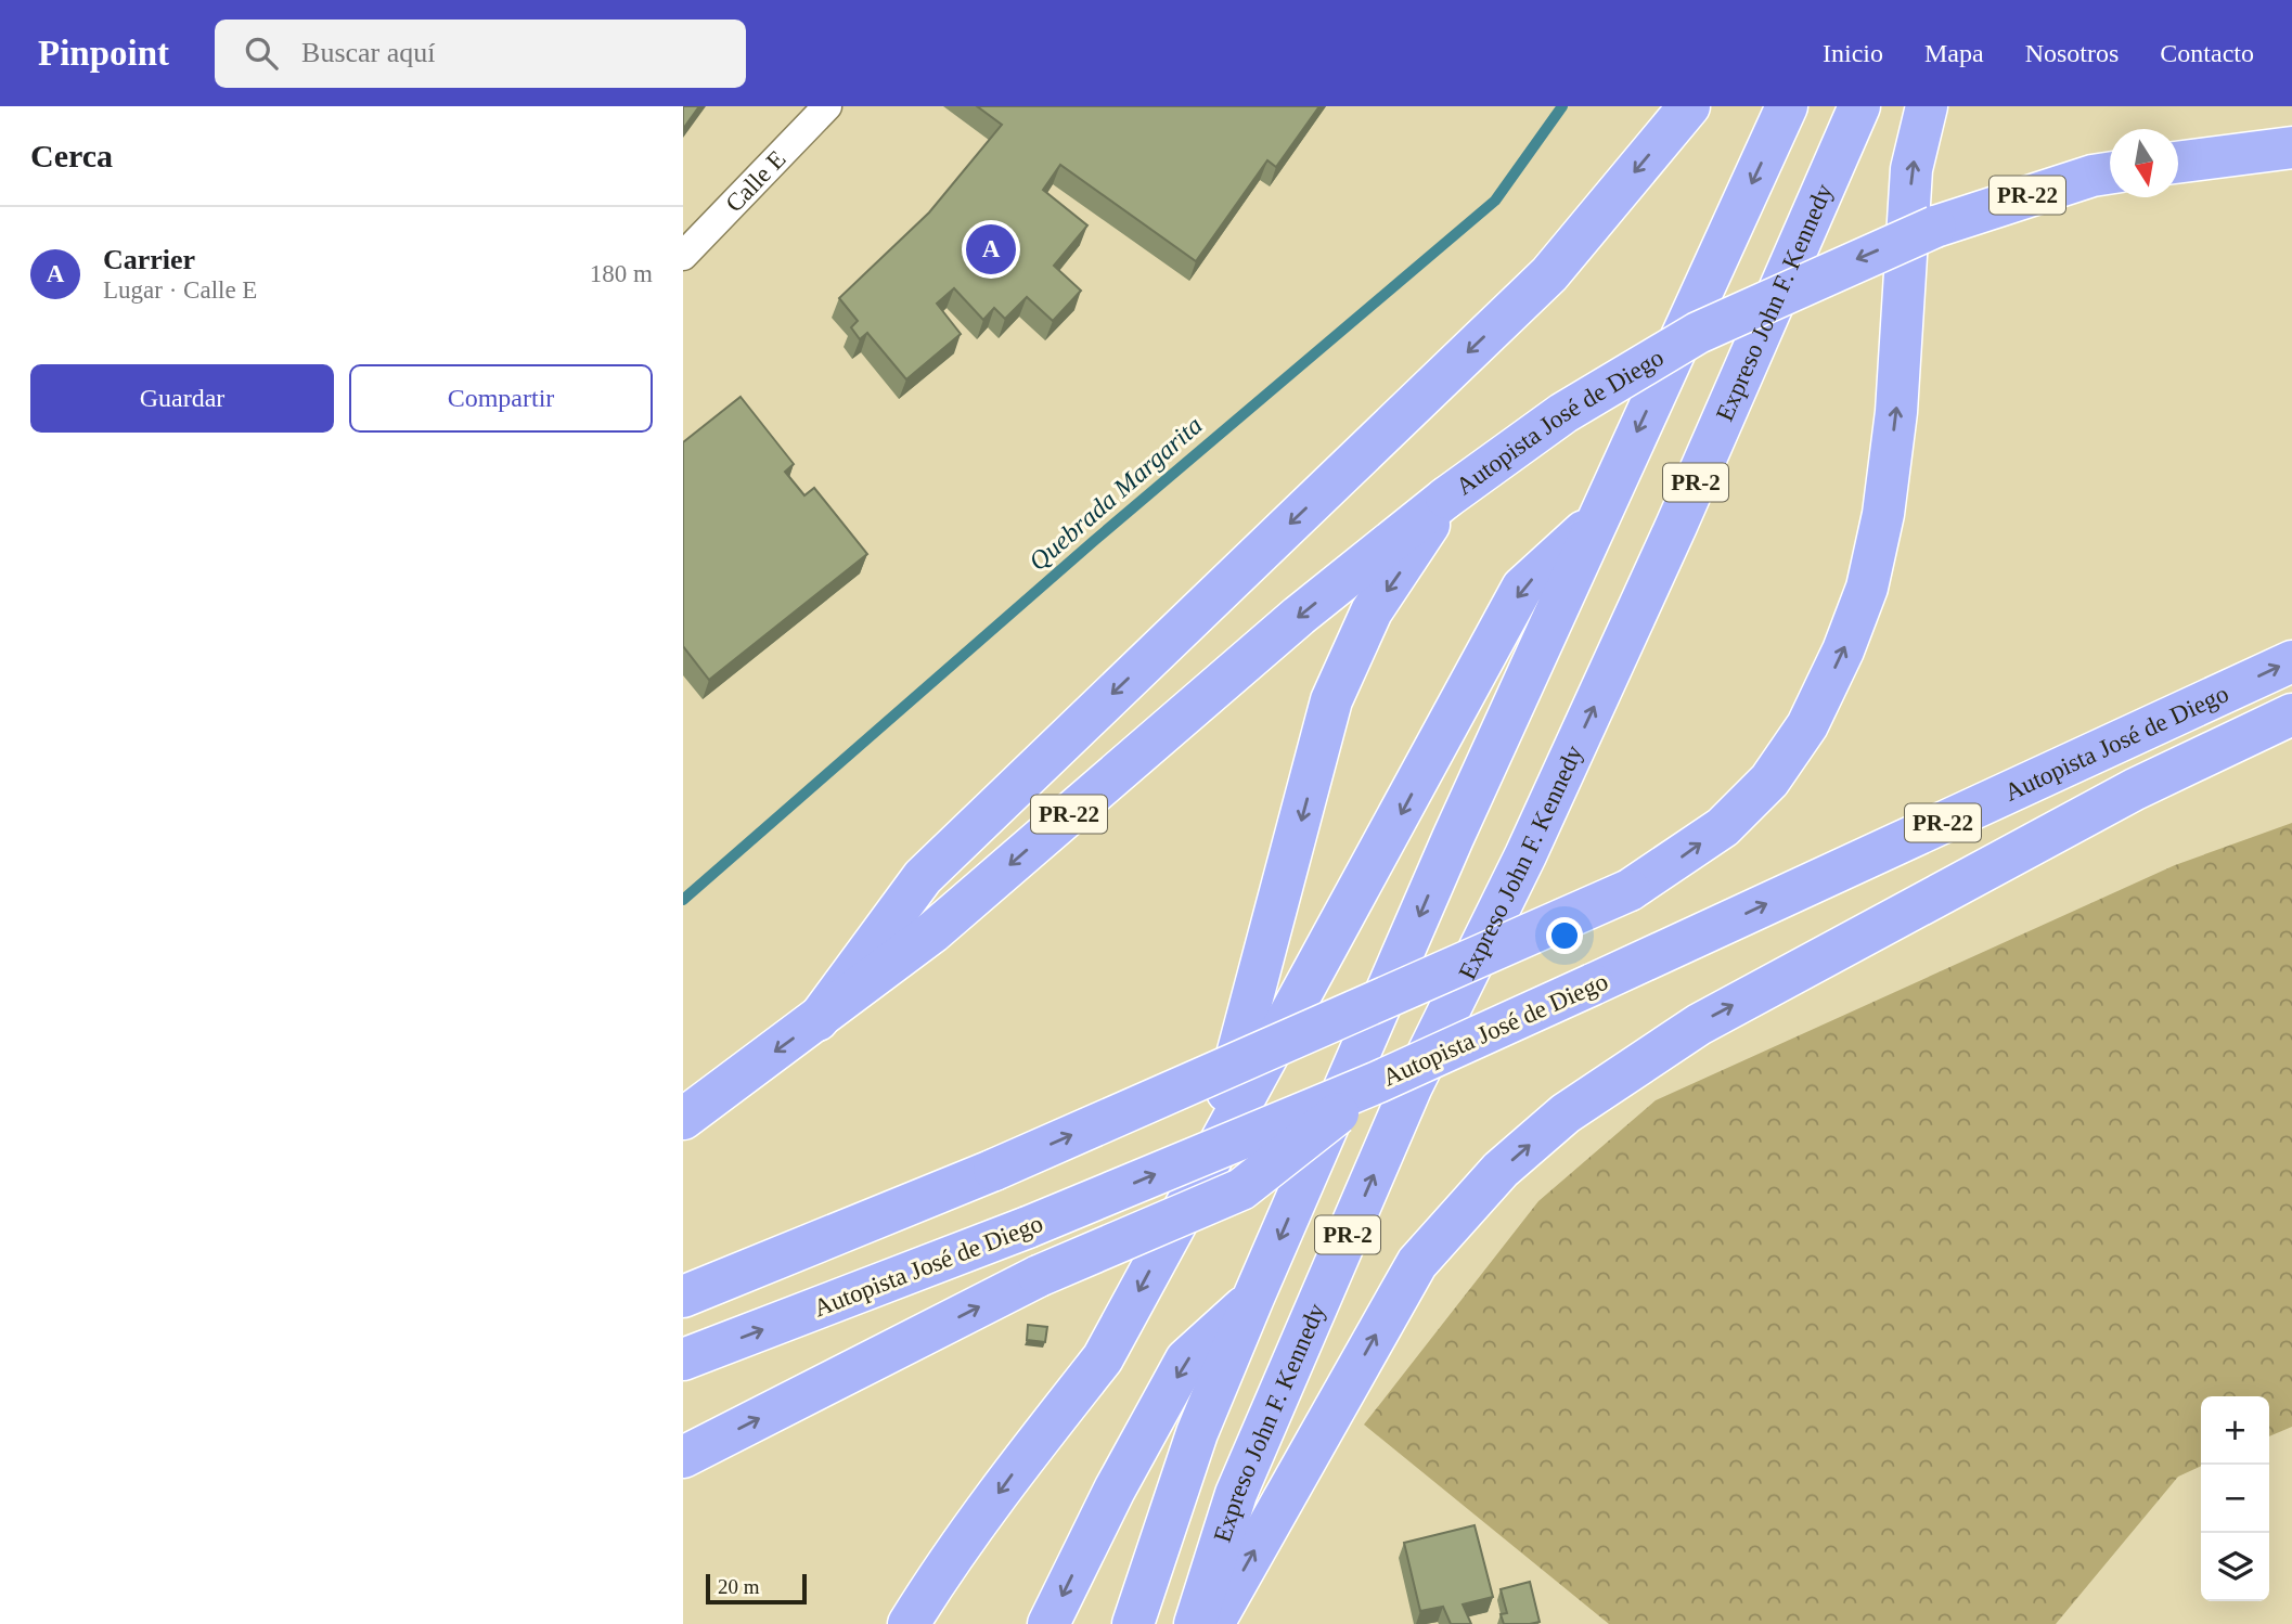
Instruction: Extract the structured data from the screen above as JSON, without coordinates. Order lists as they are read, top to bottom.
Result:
{
  "streets": {
    "highway": [
      "PR-22",
      "Expreso John F. Kennedy",
      "Autopista José de Diego",
      "PR-2"
    ],
    "street": ["Calle E"]
  },
  "water": ["Quebrada Margarita"],
  "scale_bar": "20 m",
  "north": "bottom",
  "page": {
    "header": "Pinpoint",
    "search": "Buscar aquí",
    "nav": [
      "Inicio",
      "Mapa",
      "Nosotros",
      "Contacto"
    ],
    "heading": "Cerca",
    "list": [
      {
        "mark": "A",
        "name": "Carrier",
        "note": "Lugar · Calle E",
        "value": "180 m"
      }
    ],
    "pins": "A",
    "buttons": ["Guardar", "Compartir"],
    "map_buttons": ["+", "−"],
    "scale": "20 m"
  }
}
